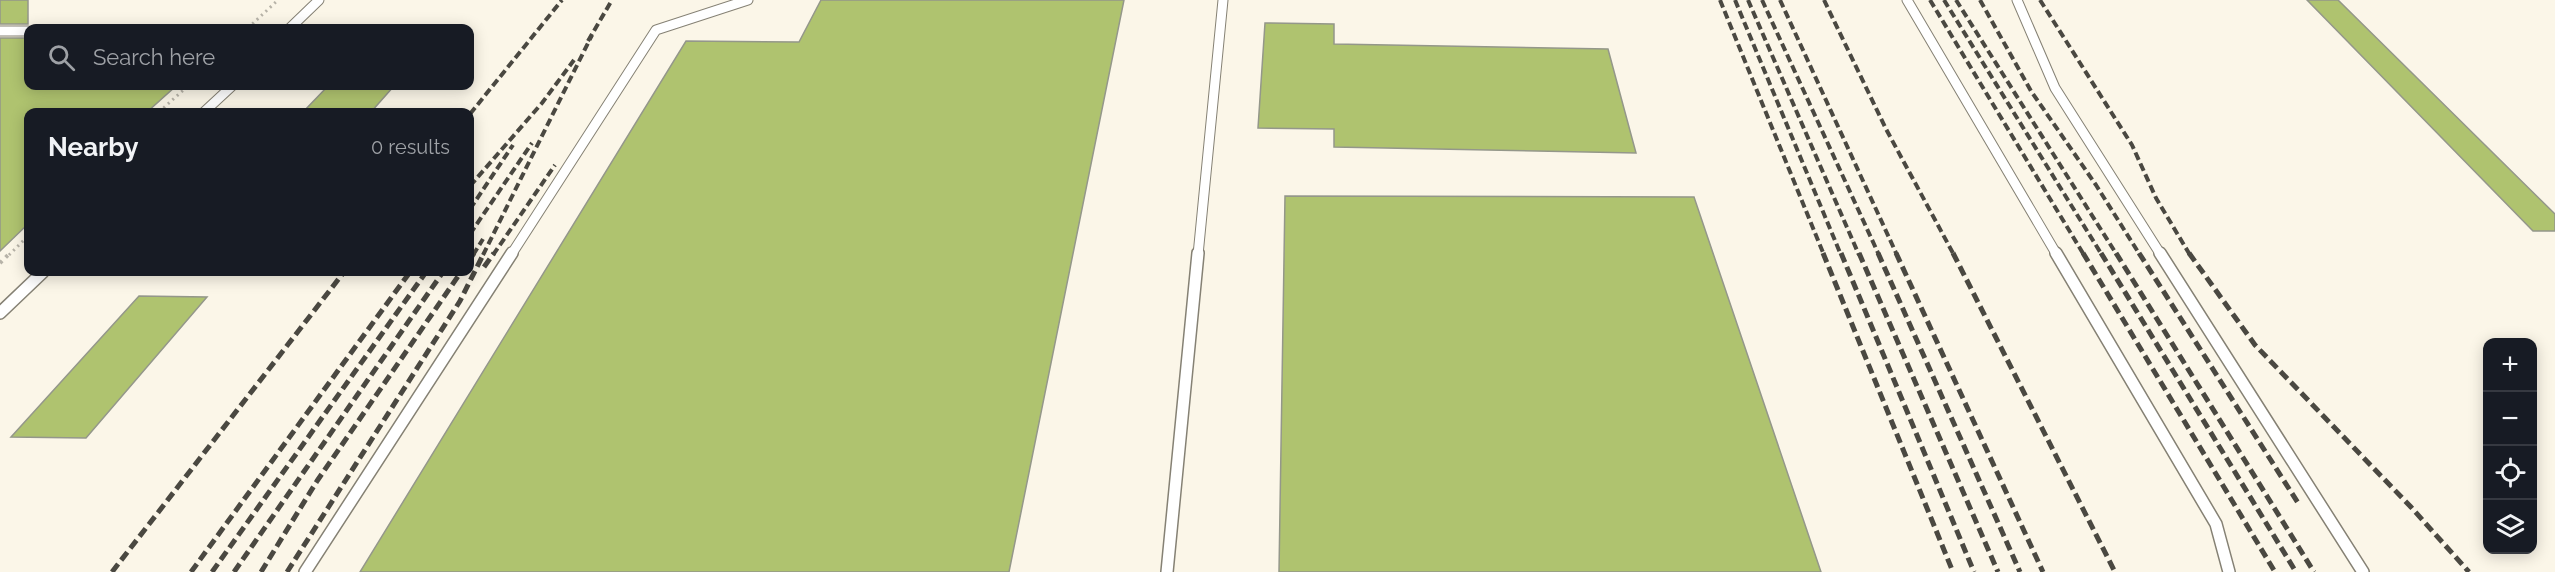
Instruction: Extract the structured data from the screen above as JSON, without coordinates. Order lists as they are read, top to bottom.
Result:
{
  "page": {
    "search": "Search here",
    "heading": ["Nearby", "0 results"],
    "map_buttons": ["+", "−"]
  }
}
